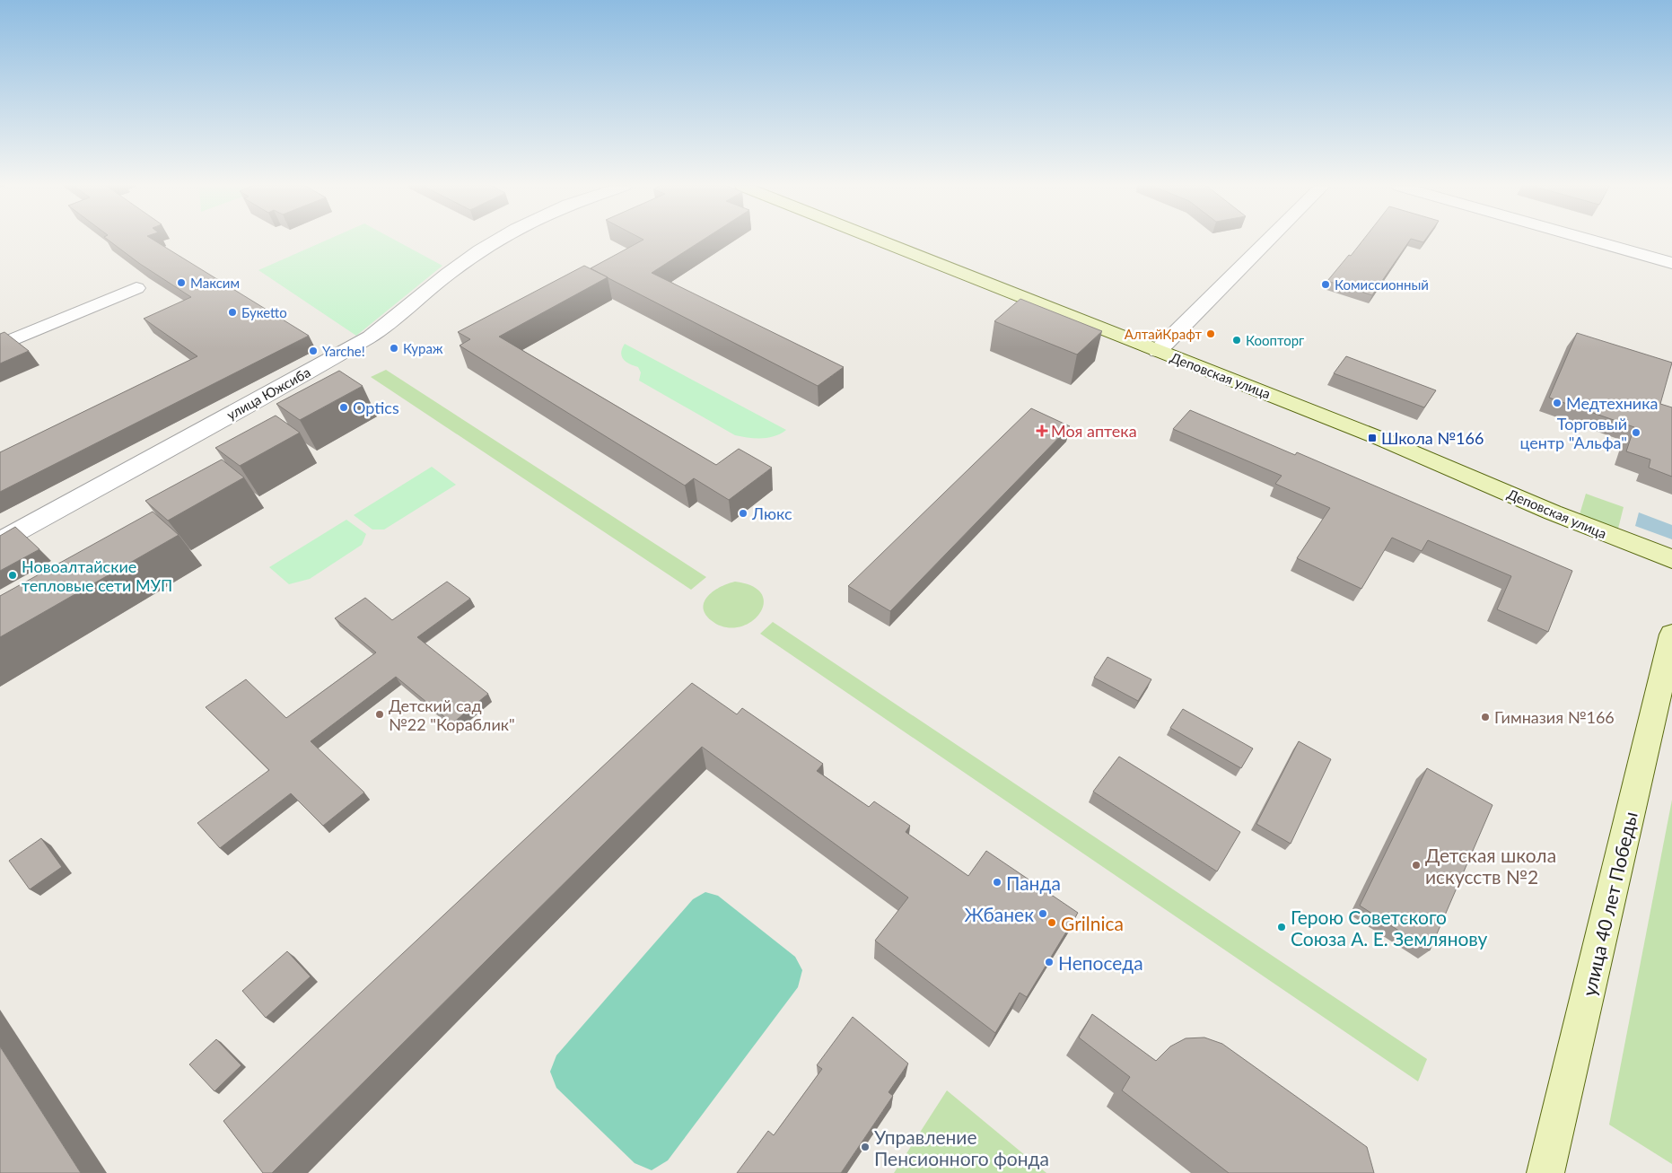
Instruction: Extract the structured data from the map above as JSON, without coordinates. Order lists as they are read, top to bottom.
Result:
{
  "streets": {
    "street": ["Деповская улица", "улица Южсиба", "улица 40 лет Победы"]
  },
  "places": {
    "other": [
      "Максим",
      "Комиссионный",
      "Букеttо",
      "АлтайКрафт",
      "Коопторг",
      "Кураж",
      "Yarche!",
      "Медтехника",
      "Optics",
      "Торговый центр \"Альфа\"",
      "Люкс",
      "Новоалтайские тепловые сети МУП",
      "Детский сад №22 \"Кораблик\"",
      "Гимназия №166",
      "Детская школа искусств №2",
      "Панда",
      "Жбанек",
      "Grilnica",
      "Герою Советского Союза А. Е. Землянову",
      "Непоседа",
      "Управление Пенсионного фонда"
    ],
    "health": ["Моя аптека"],
    "transit": ["Школа №166"]
  }
}
